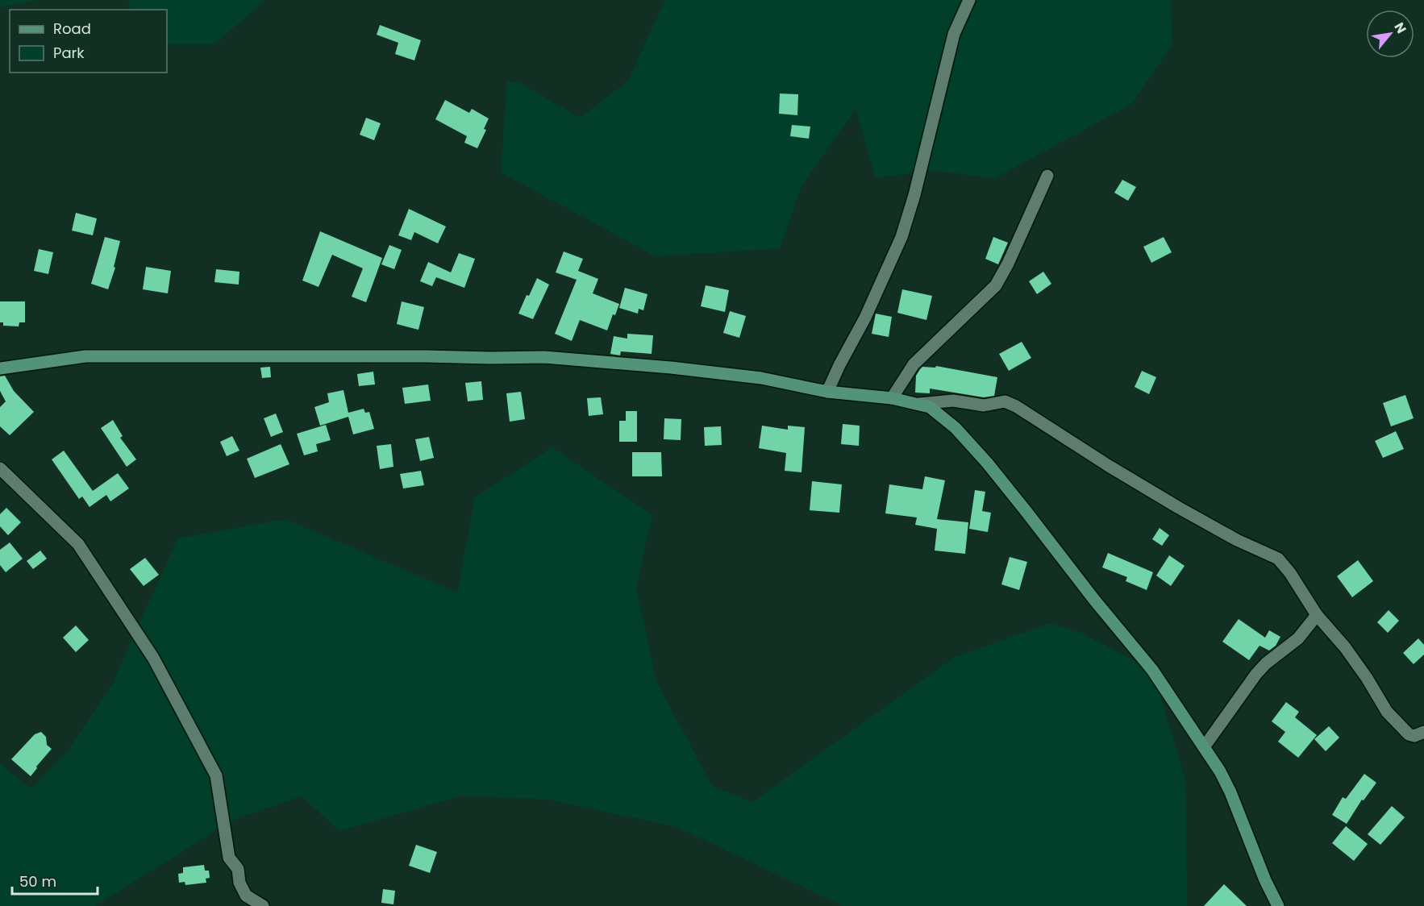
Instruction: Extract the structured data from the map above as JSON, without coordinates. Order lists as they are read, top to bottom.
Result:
{
  "legend": ["Road", "Park"],
  "scale_bar": "50 m",
  "north": "top right"
}
